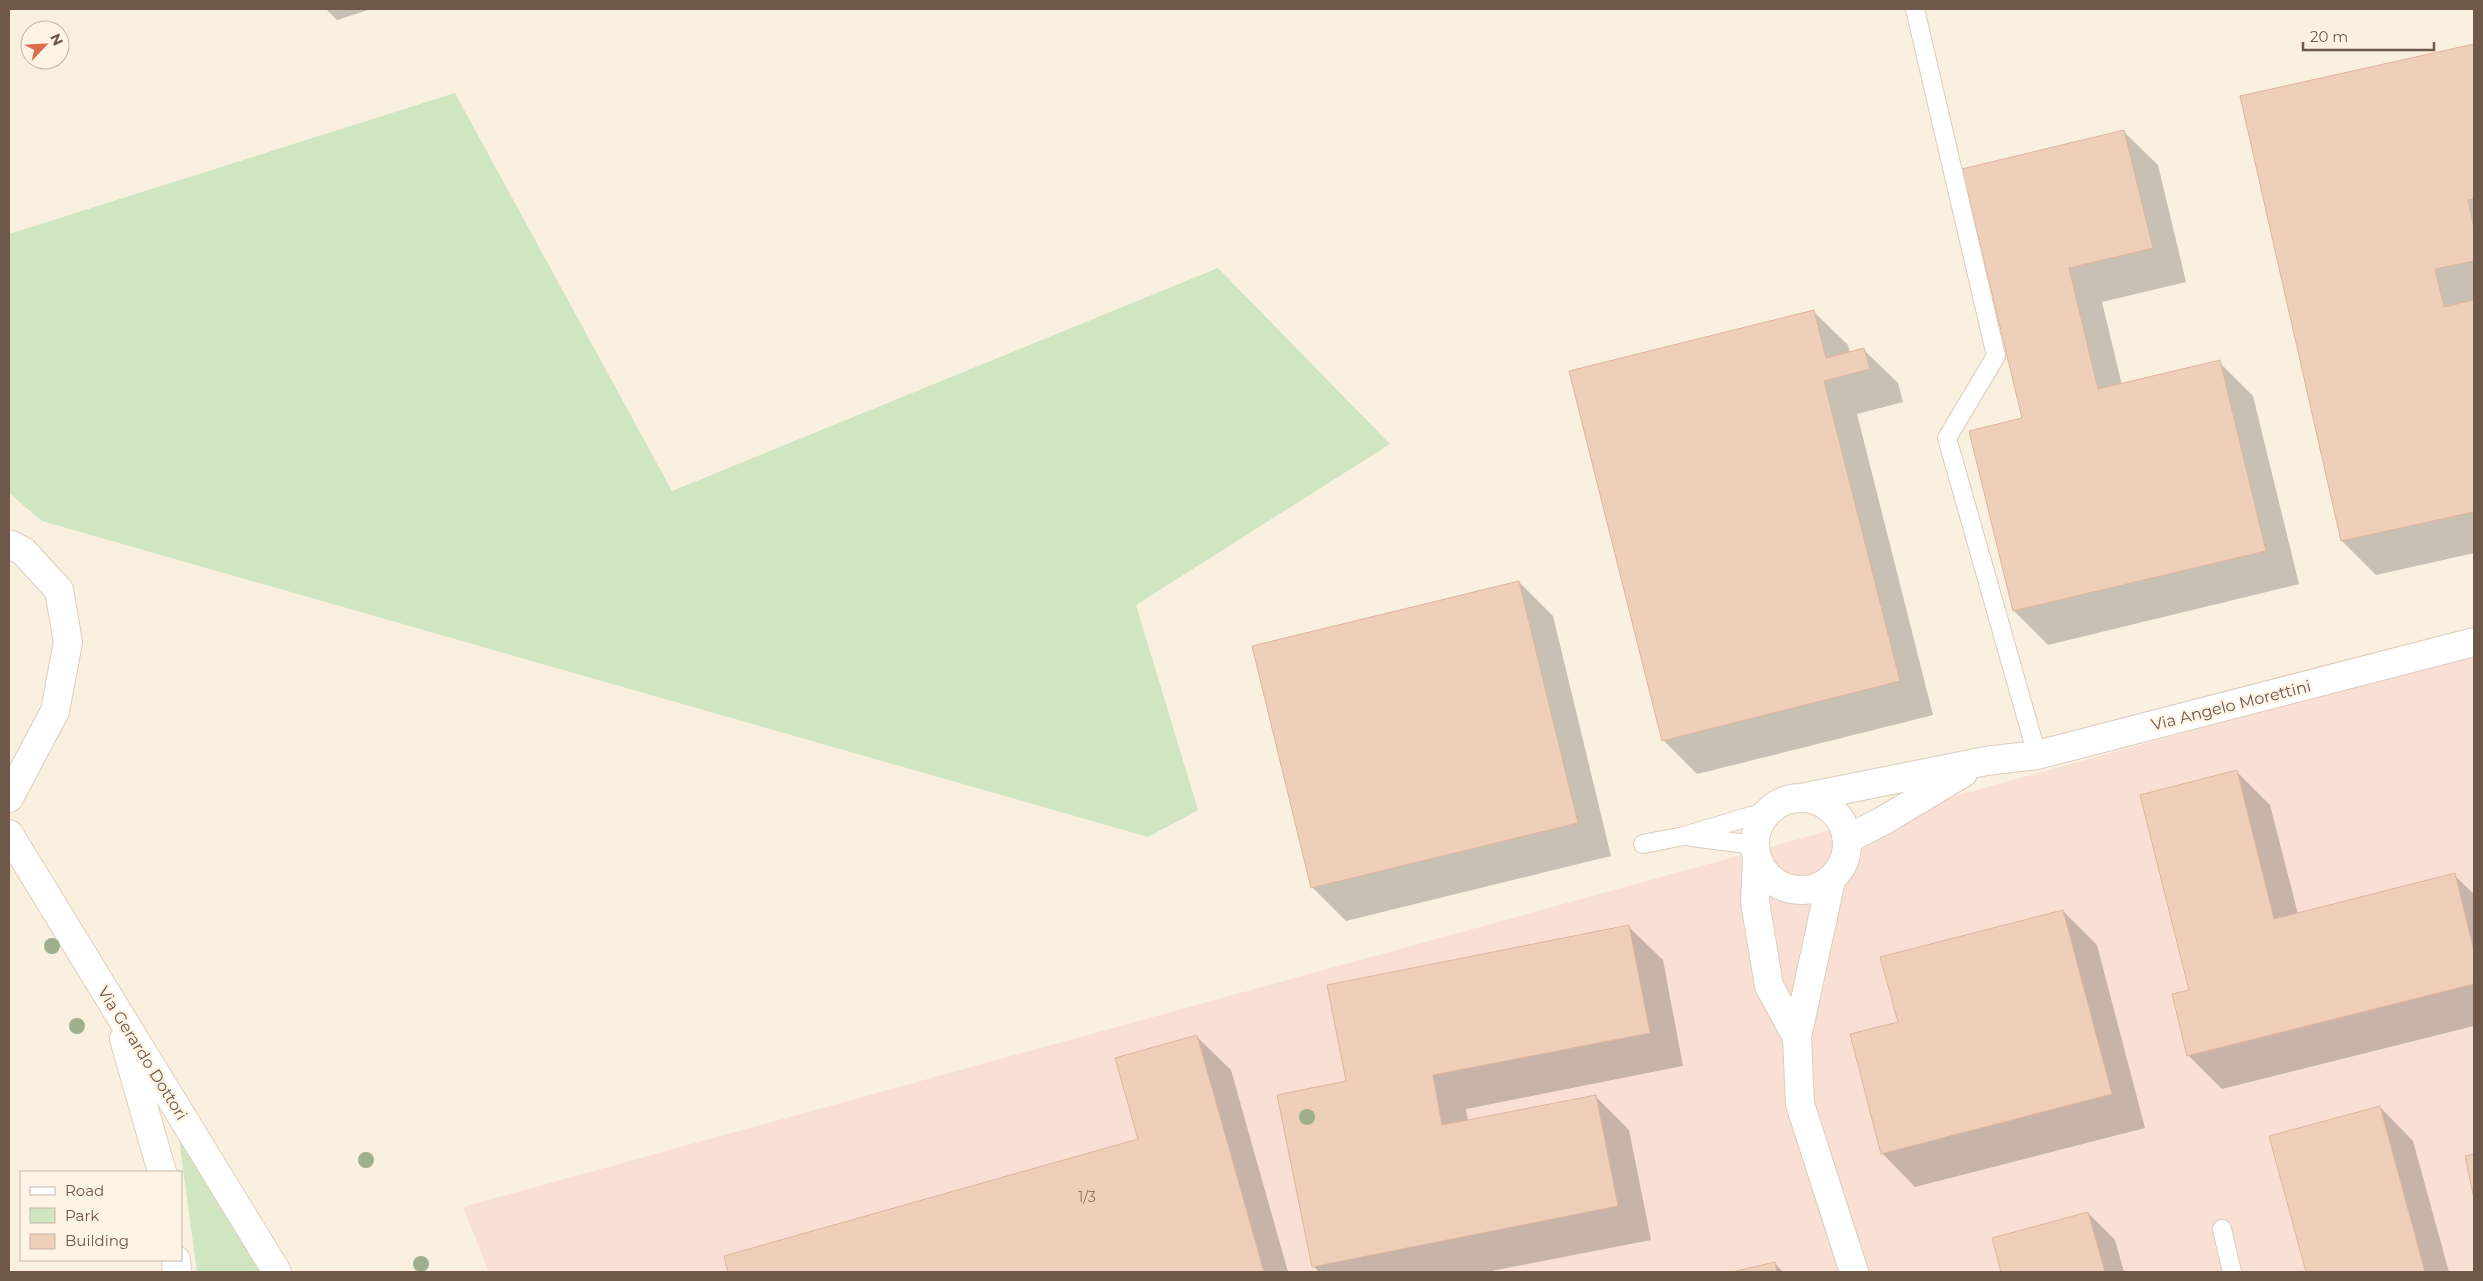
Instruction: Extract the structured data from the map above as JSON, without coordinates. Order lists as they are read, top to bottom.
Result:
{
  "streets": {
    "street": ["Via Angelo Morettini", "Via Gerardo Dottori"]
  },
  "house_numbers": ["1/3"],
  "legend": ["Road", "Park", "Building"],
  "scale_bar": "20 m",
  "north": "top right"
}
